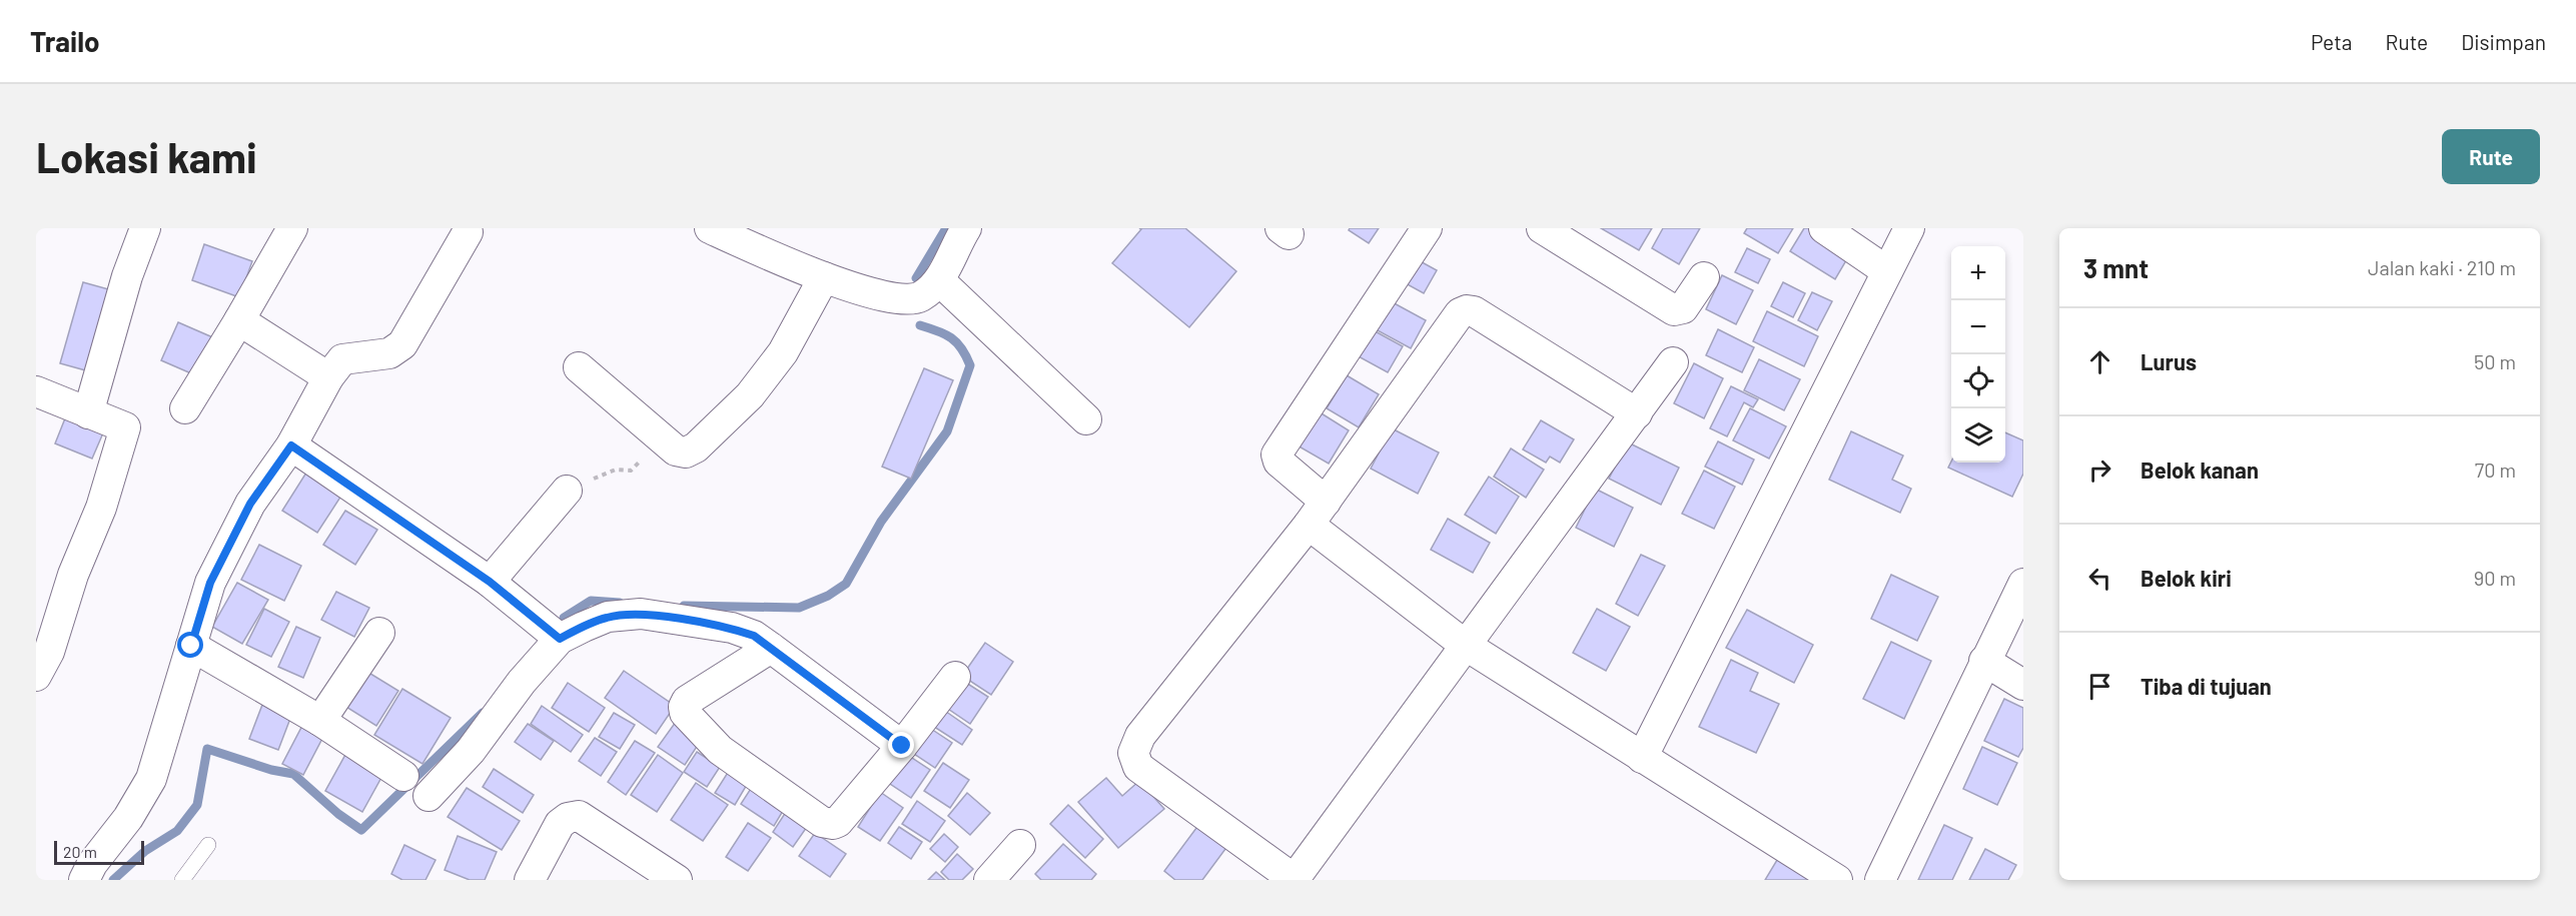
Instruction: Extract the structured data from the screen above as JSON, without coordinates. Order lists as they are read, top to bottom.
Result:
{
  "scale_bar": "20 m",
  "page": {
    "header": "Trailo",
    "nav": ["Peta", "Rute", "Disimpan"],
    "buttons": "Rute",
    "title": "Lokasi kami",
    "heading": ["3 mnt", "Jalan kaki · 210 m"],
    "map_buttons": ["+", "−"],
    "list": [
      ["Lurus", "50 m"],
      ["Belok kanan", "70 m"],
      ["Belok kiri", "90 m"],
      "Tiba di tujuan"
    ],
    "scale": "20 m"
  }
}
